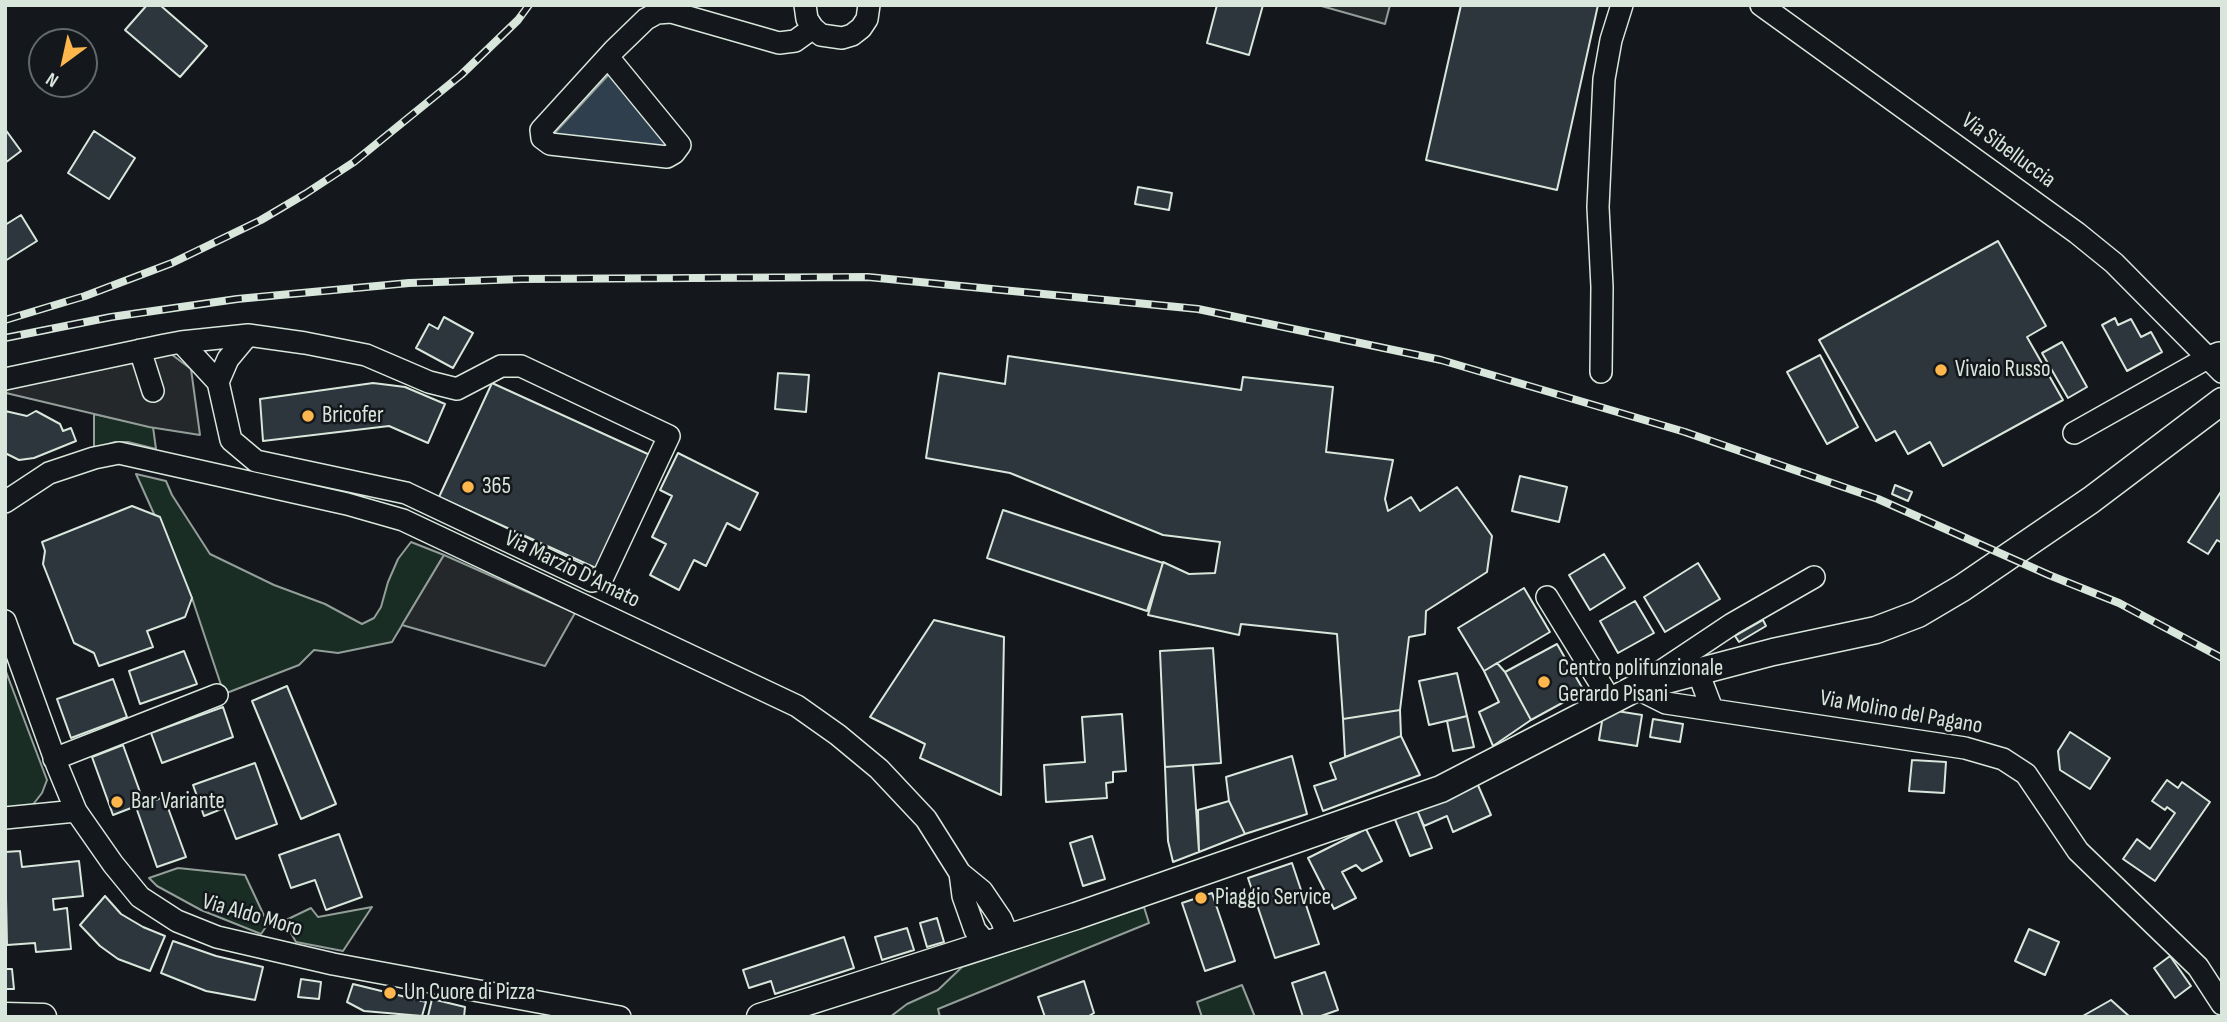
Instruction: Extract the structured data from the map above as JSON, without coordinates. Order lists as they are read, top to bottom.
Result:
{
  "streets": {
    "street": [
      "Via Sibelluccia",
      "Via Marzio D'Amato",
      "Via Molino del Pagano",
      "Via Aldo Moro"
    ]
  },
  "places": [
    "Vivaio Russo",
    "Bricofer",
    "365",
    "Centro polifunzionale Gerardo Pisani",
    "Bar Variante",
    "Piaggio Service",
    "Un Cuore di Pizza"
  ],
  "north": "bottom left"
}
